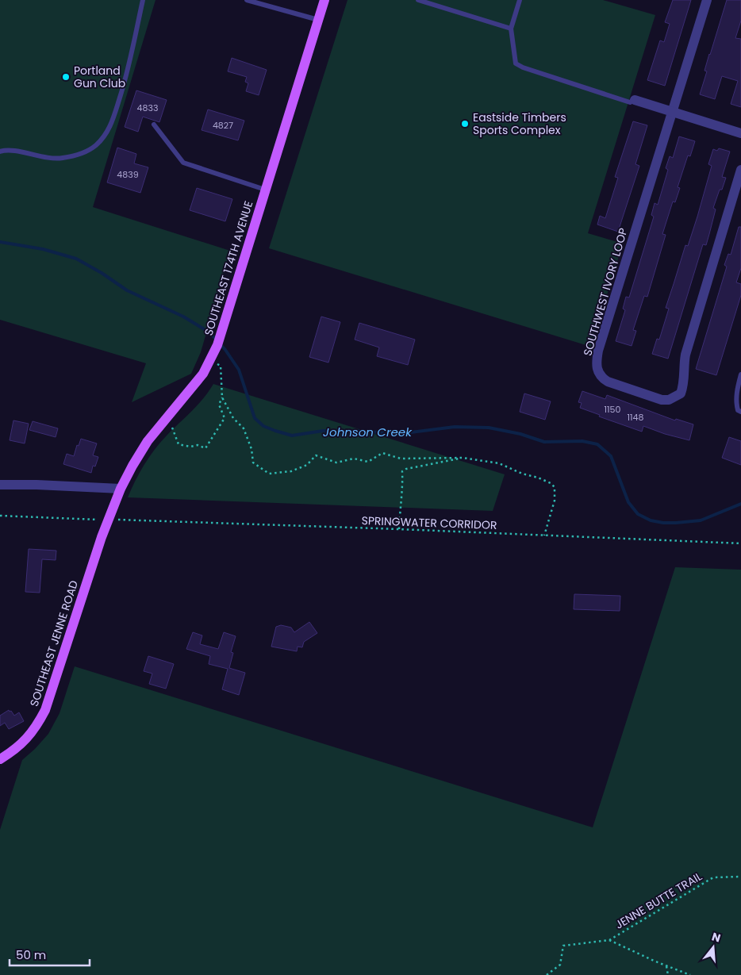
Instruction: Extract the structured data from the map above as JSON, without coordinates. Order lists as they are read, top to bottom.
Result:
{
  "streets": {
    "main road": ["SOUTHEAST 174TH AVENUE", "SOUTHEAST JENNE ROAD"],
    "street": ["SOUTHWEST IVORY LOOP"],
    "path": ["SPRINGWATER CORRIDOR", "JENNE BUTTE TRAIL"]
  },
  "crossings": [
    ["SOUTHEAST 174TH AVENUE", "SPRINGWATER CORRIDOR"],
    ["SOUTHEAST 174TH AVENUE", "SOUTHEAST JENNE ROAD"],
    ["SPRINGWATER CORRIDOR", "SOUTHEAST JENNE ROAD"]
  ],
  "water": ["Johnson Creek"],
  "places": ["Portland Gun Club", "Eastside Timbers Sports Complex"],
  "house_numbers": [
    "4833",
    "4827",
    "4839",
    "1150",
    "1148"
  ],
  "scale_bar": "50 m",
  "north": "top"
}
